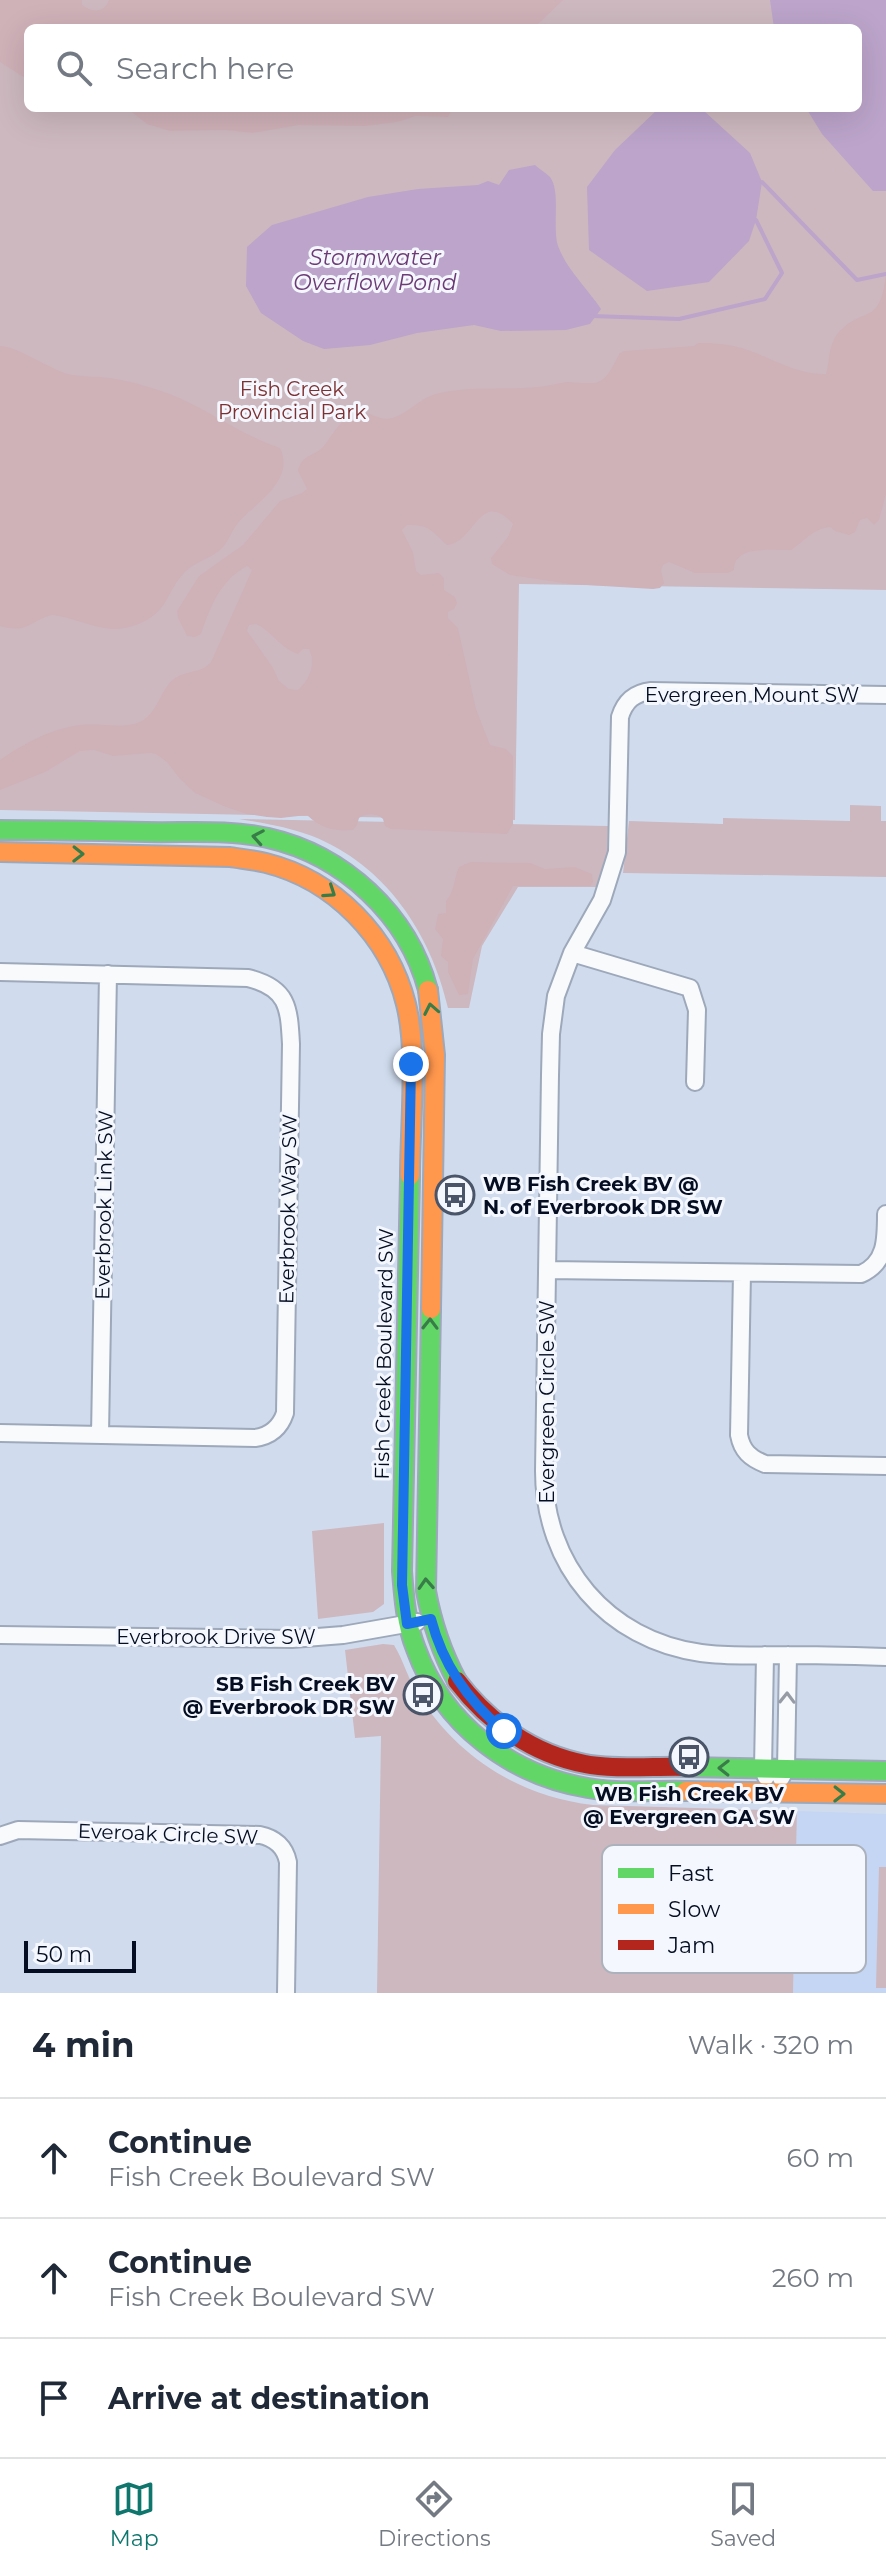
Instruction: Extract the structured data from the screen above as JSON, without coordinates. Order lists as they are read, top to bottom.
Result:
{
  "streets": {
    "main road": ["Fish Creek Boulevard SW"],
    "street": [
      "Evergreen Mount SW",
      "Everbrook Link SW",
      "Everbrook Way SW",
      "Evergreen Circle SW",
      "Everbrook Drive SW",
      "Everoak Circle SW"
    ]
  },
  "crossings": [
    ["Evergreen Mount SW", "Evergreen Circle SW"],
    ["Everbrook Link SW", "Everbrook Way SW"],
    ["Fish Creek Boulevard SW", "Everbrook Drive SW"]
  ],
  "water": ["Stormwater Overflow Pond"],
  "parks": ["Fish Creek Provincial Park"],
  "places": {
    "bus stop": ["WB Fish Creek BV @ N. of Everbrook DR SW", "SB Fish Creek BV @ Everbrook DR SW", "WB Fish Creek BV @ Evergreen GA SW"]
  },
  "legend": ["Fast", "Slow", "Jam"],
  "scale_bar": "50 m",
  "page": {
    "search": "Search here",
    "scale": "50 m",
    "heading": ["4 min", "Walk · 320 m"],
    "list": [
      ["Continue", "Fish Creek Boulevard SW", "60 m"],
      ["Continue", "Fish Creek Boulevard SW", "260 m"],
      "Arrive at destination"
    ],
    "nav": ["Map", "Directions", "Saved"]
  }
}
